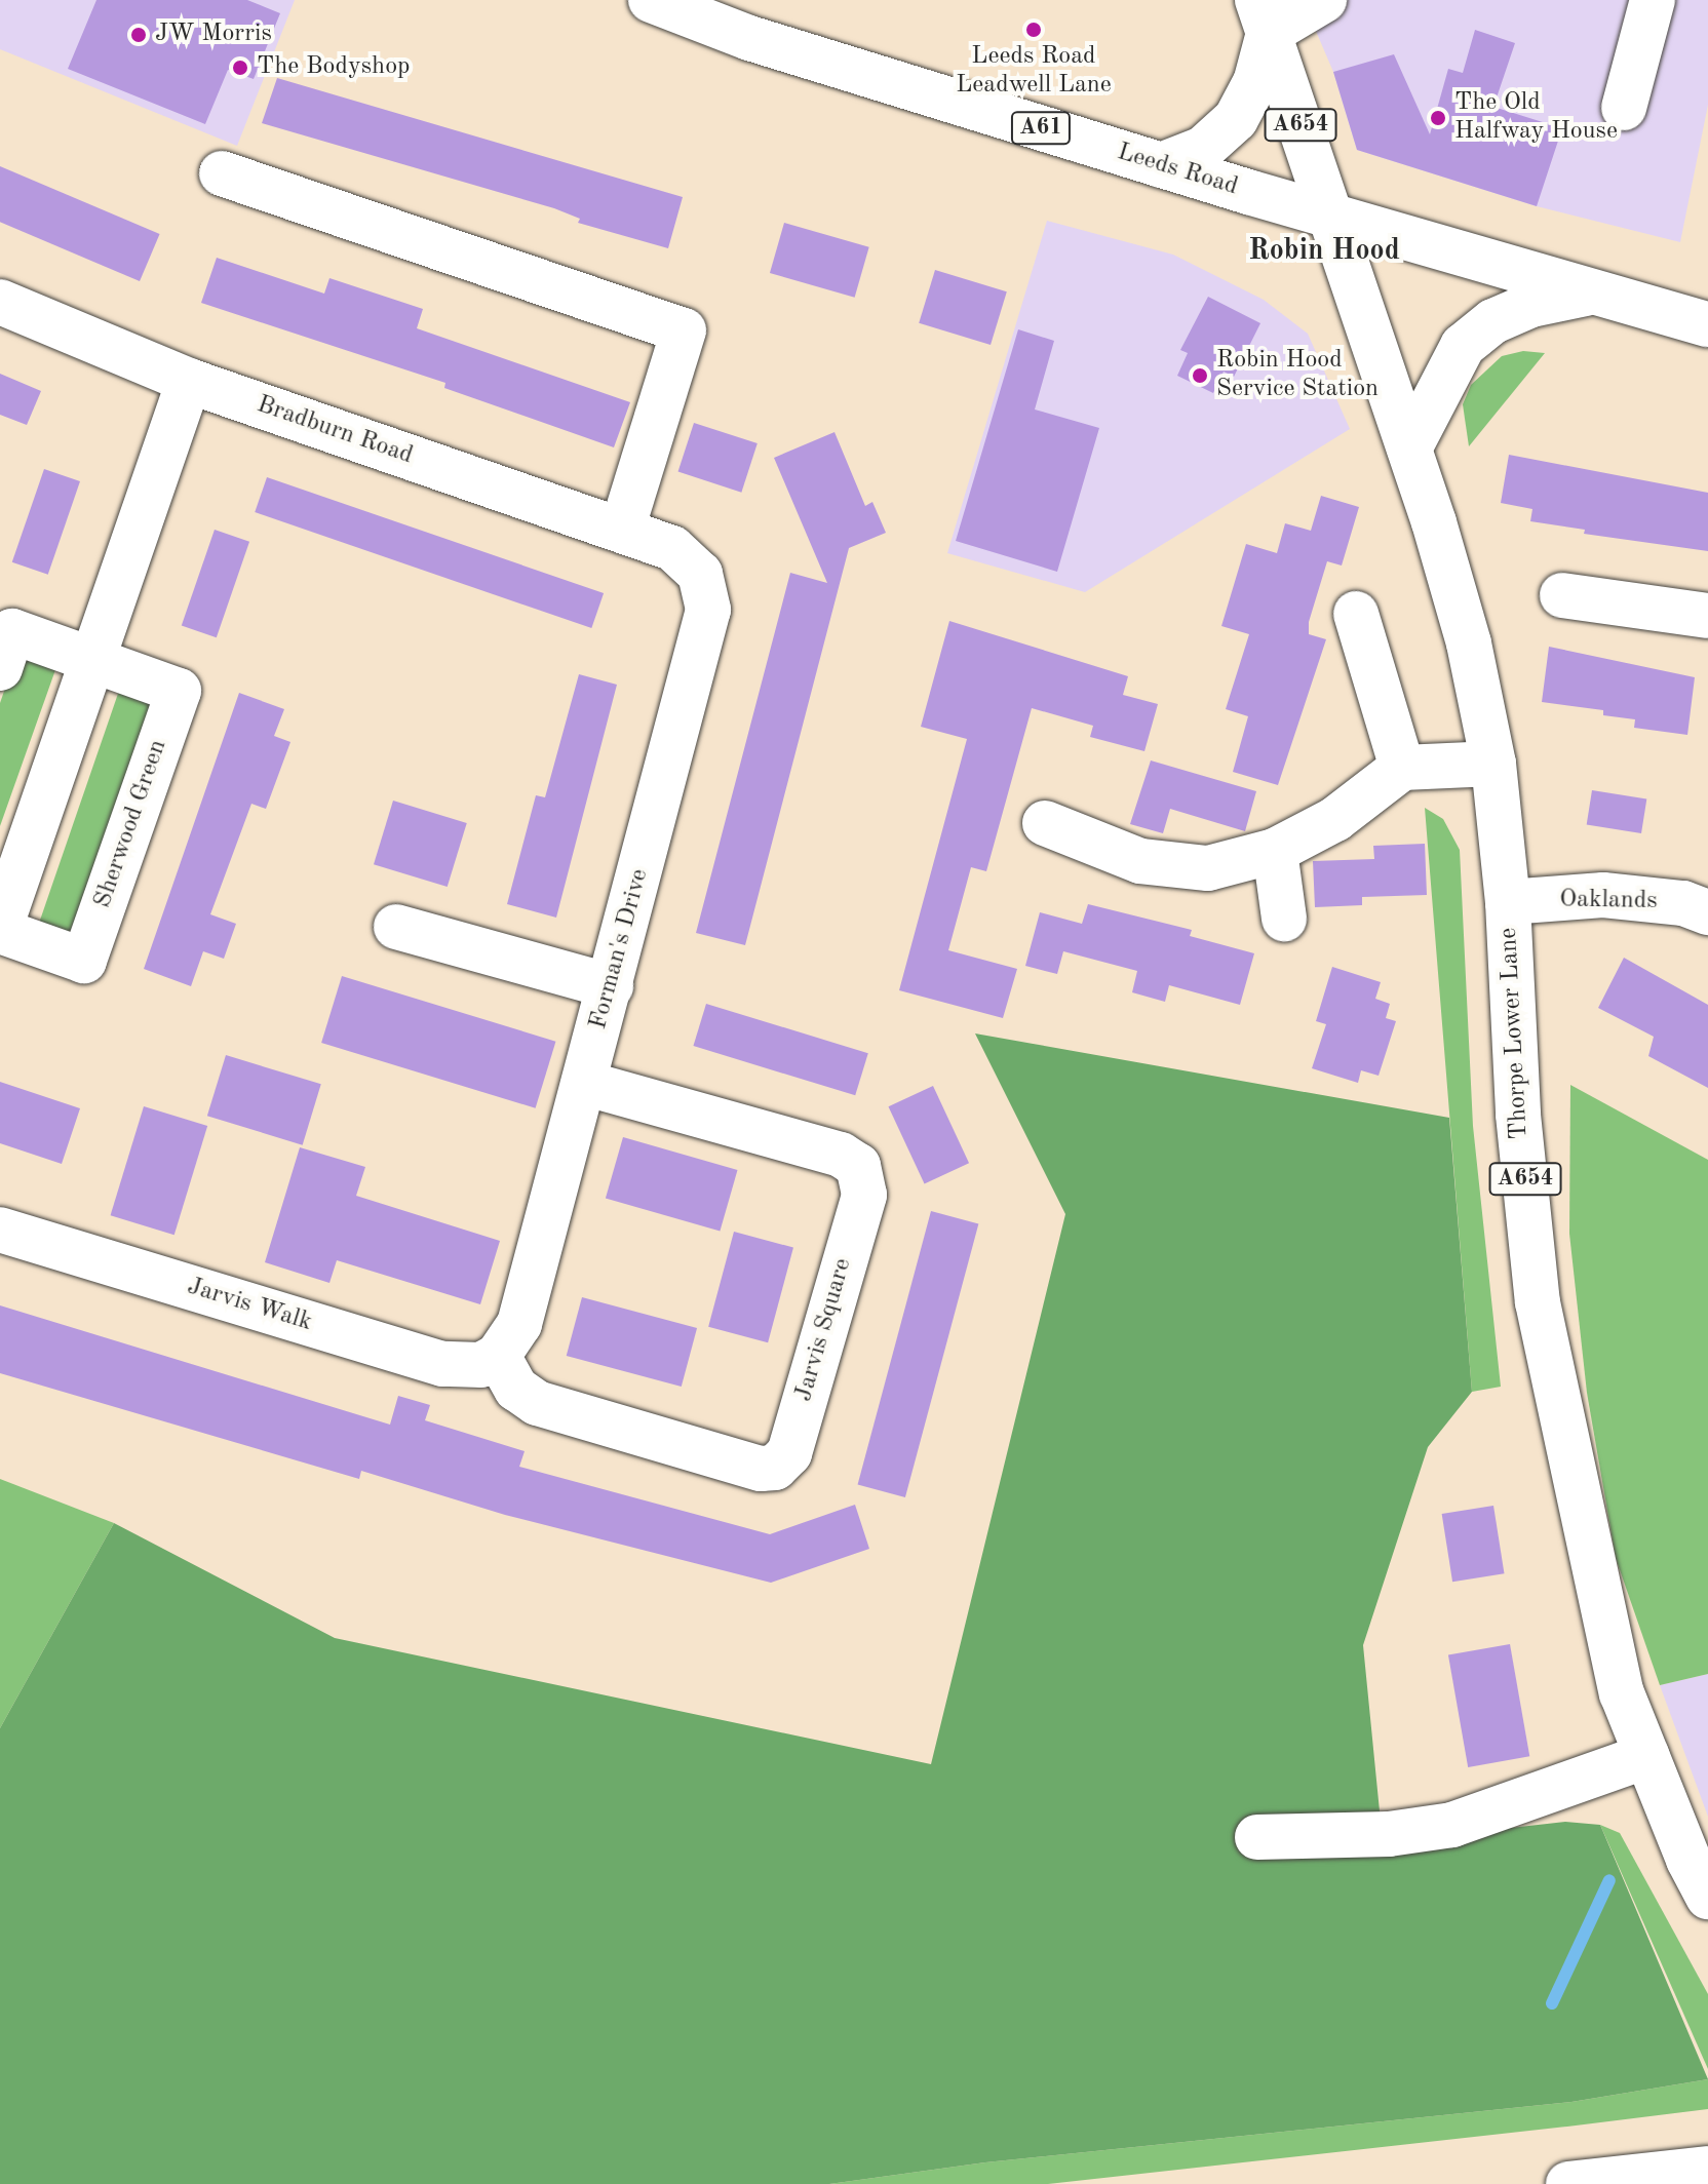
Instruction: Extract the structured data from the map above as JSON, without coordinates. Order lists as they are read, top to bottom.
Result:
{
  "streets": {
    "main road": [
      "A654",
      "A61",
      "Leeds Road",
      "Bradburn Road",
      "Sherwood Green",
      "Oaklands",
      "Forman's Drive",
      "Thorpe Lower Lane",
      "Jarvis Walk",
      "Jarvis Square"
    ]
  },
  "crossings": [
    ["A654", "Leeds Road"],
    ["A654", "Thorpe Lower Lane"],
    ["Leeds Road", "Thorpe Lower Lane"],
    ["Bradburn Road", "Sherwood Green"],
    ["Bradburn Road", "Forman's Drive"],
    ["Oaklands", "Thorpe Lower Lane"],
    ["Forman's Drive", "Jarvis Walk"],
    ["Forman's Drive", "Jarvis Square"],
    ["Jarvis Walk", "Jarvis Square"]
  ],
  "districts": ["Robin Hood"],
  "places": [
    "Leeds Road Leadwell Lane",
    "JW Morris",
    "The Bodyshop",
    "The Old Halfway House",
    "Robin Hood Service Station"
  ]
}
